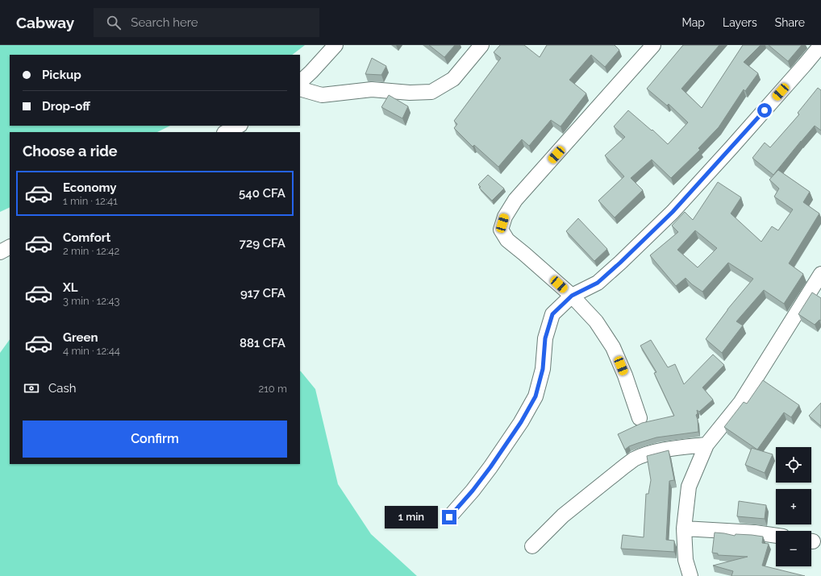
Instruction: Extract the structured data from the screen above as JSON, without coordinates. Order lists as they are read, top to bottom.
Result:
{
  "page": {
    "header": "Cabway",
    "search": "Search here",
    "nav": ["Map", "Layers", "Share"],
    "banner": ["Pickup", "Drop-off"],
    "heading": "Choose a ride",
    "list": [
      {
        "name": "Economy",
        "note": "1 min · 12:41",
        "value": "540 CFA"
      },
      {
        "name": "Comfort",
        "note": "2 min · 12:42",
        "value": "729 CFA"
      },
      {
        "name": "XL",
        "note": "3 min · 12:43",
        "value": "917 CFA"
      },
      {
        "name": "Green",
        "note": "4 min · 12:44",
        "value": "881 CFA"
      }
    ],
    "pay": ["Cash", "210 m"],
    "buttons": "Confirm",
    "map_buttons": ["+", "−"],
    "bubble": "1 min"
  }
}
